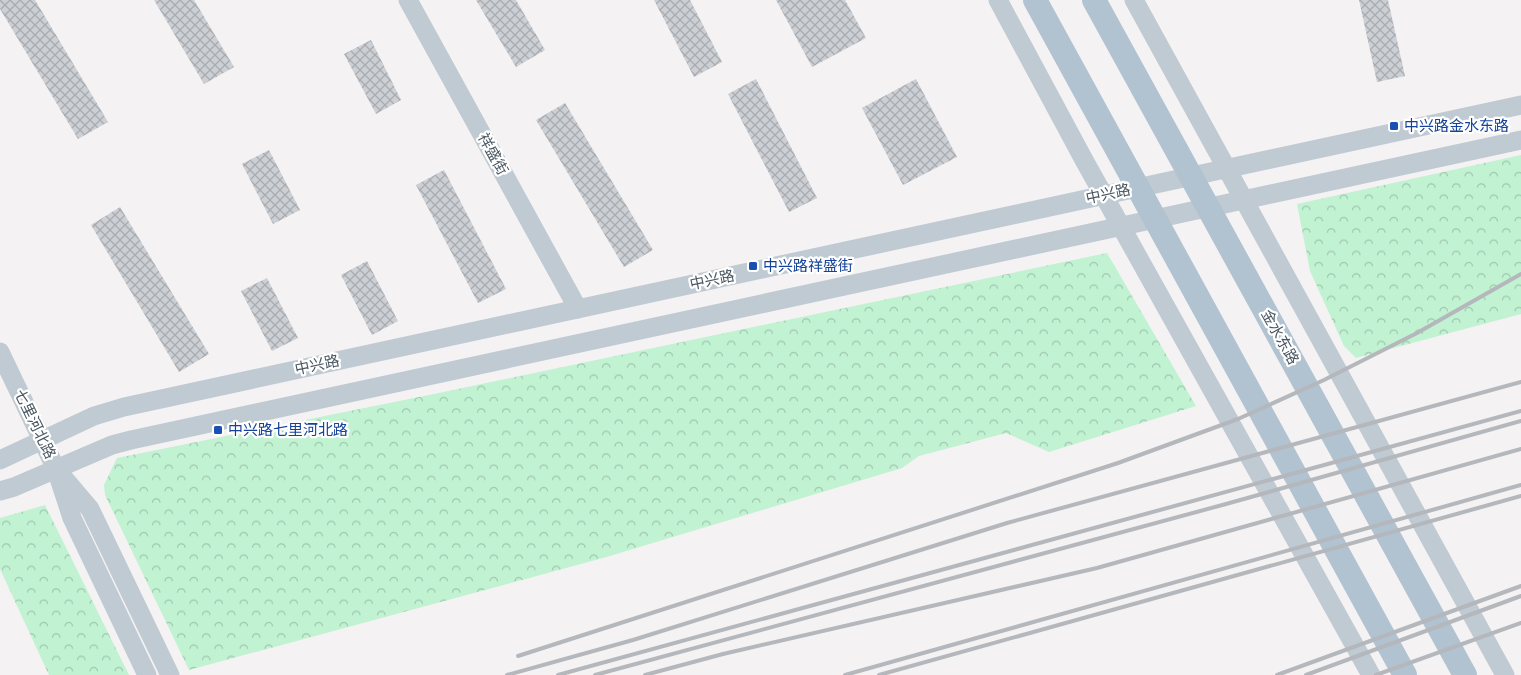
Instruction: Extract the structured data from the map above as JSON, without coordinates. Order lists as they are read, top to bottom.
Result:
{
  "streets": {
    "main road": ["金水东路"],
    "street": ["祥盛街", "中兴路", "七里河北路"]
  },
  "crossings": [
    ["祥盛街", "中兴路"],
    ["中兴路", "金水东路"],
    ["中兴路", "七里河北路"]
  ],
  "places": {
    "transit": ["中兴路金水东路", "中兴路祥盛街", "中兴路七里河北路"]
  }
}
